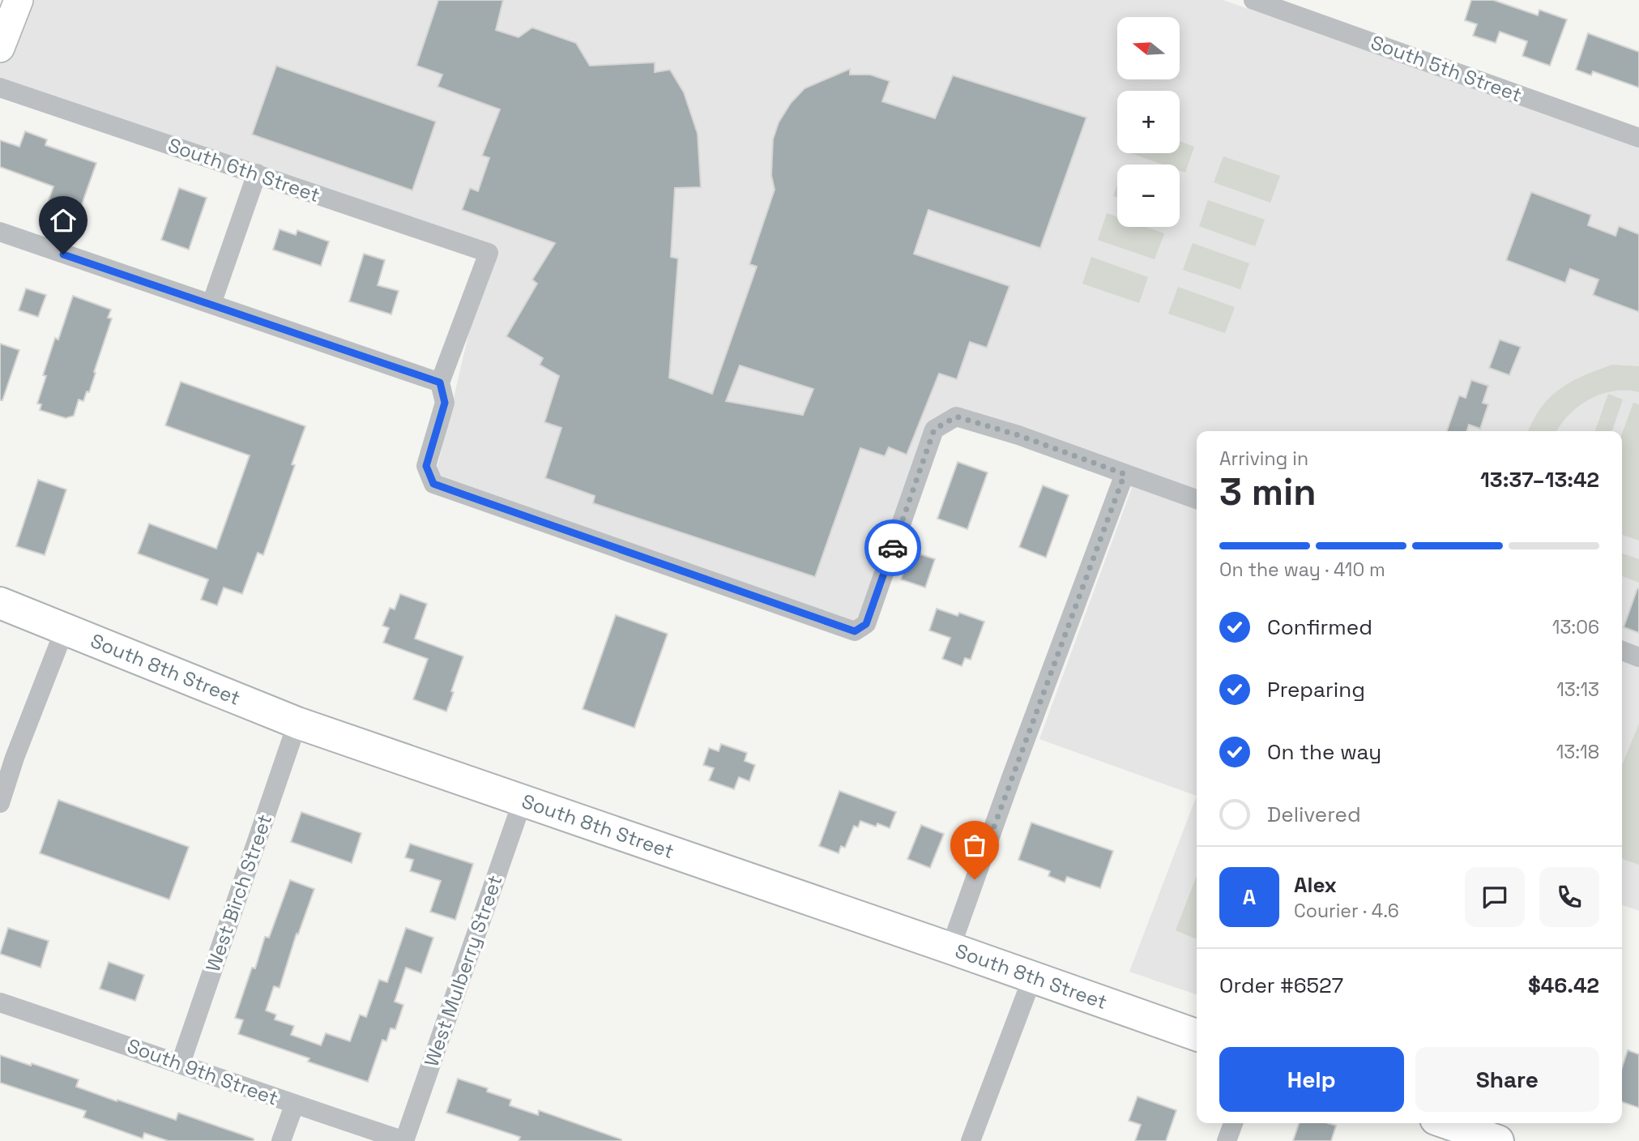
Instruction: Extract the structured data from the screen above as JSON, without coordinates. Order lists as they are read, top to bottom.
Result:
{
  "streets": {
    "main road": ["South 8th Street"],
    "street": [
      "South 5th Street",
      "South 6th Street",
      "West Birch Street",
      "West Mulberry Street",
      "South 9th Street"
    ]
  },
  "crossings": [
    ["South 8th Street", "West Birch Street"],
    ["South 8th Street", "West Mulberry Street"],
    ["West Birch Street", "South 9th Street"],
    ["West Mulberry Street", "South 9th Street"]
  ],
  "north": "left",
  "page": {
    "map_buttons": ["+", "−"],
    "heading": ["3 min", "Arriving in", "13:37–13:42"],
    "panel": [
      "Alex",
      "Courier · 4.6",
      "Order #6527",
      "$46.42"
    ],
    "bar": "On the way · 410 m",
    "list": [
      ["Confirmed", "13:06"],
      ["Preparing", "13:13"],
      ["On the way", "13:18"],
      "Delivered"
    ],
    "round": "A",
    "buttons": ["Help", "Share"]
  }
}
